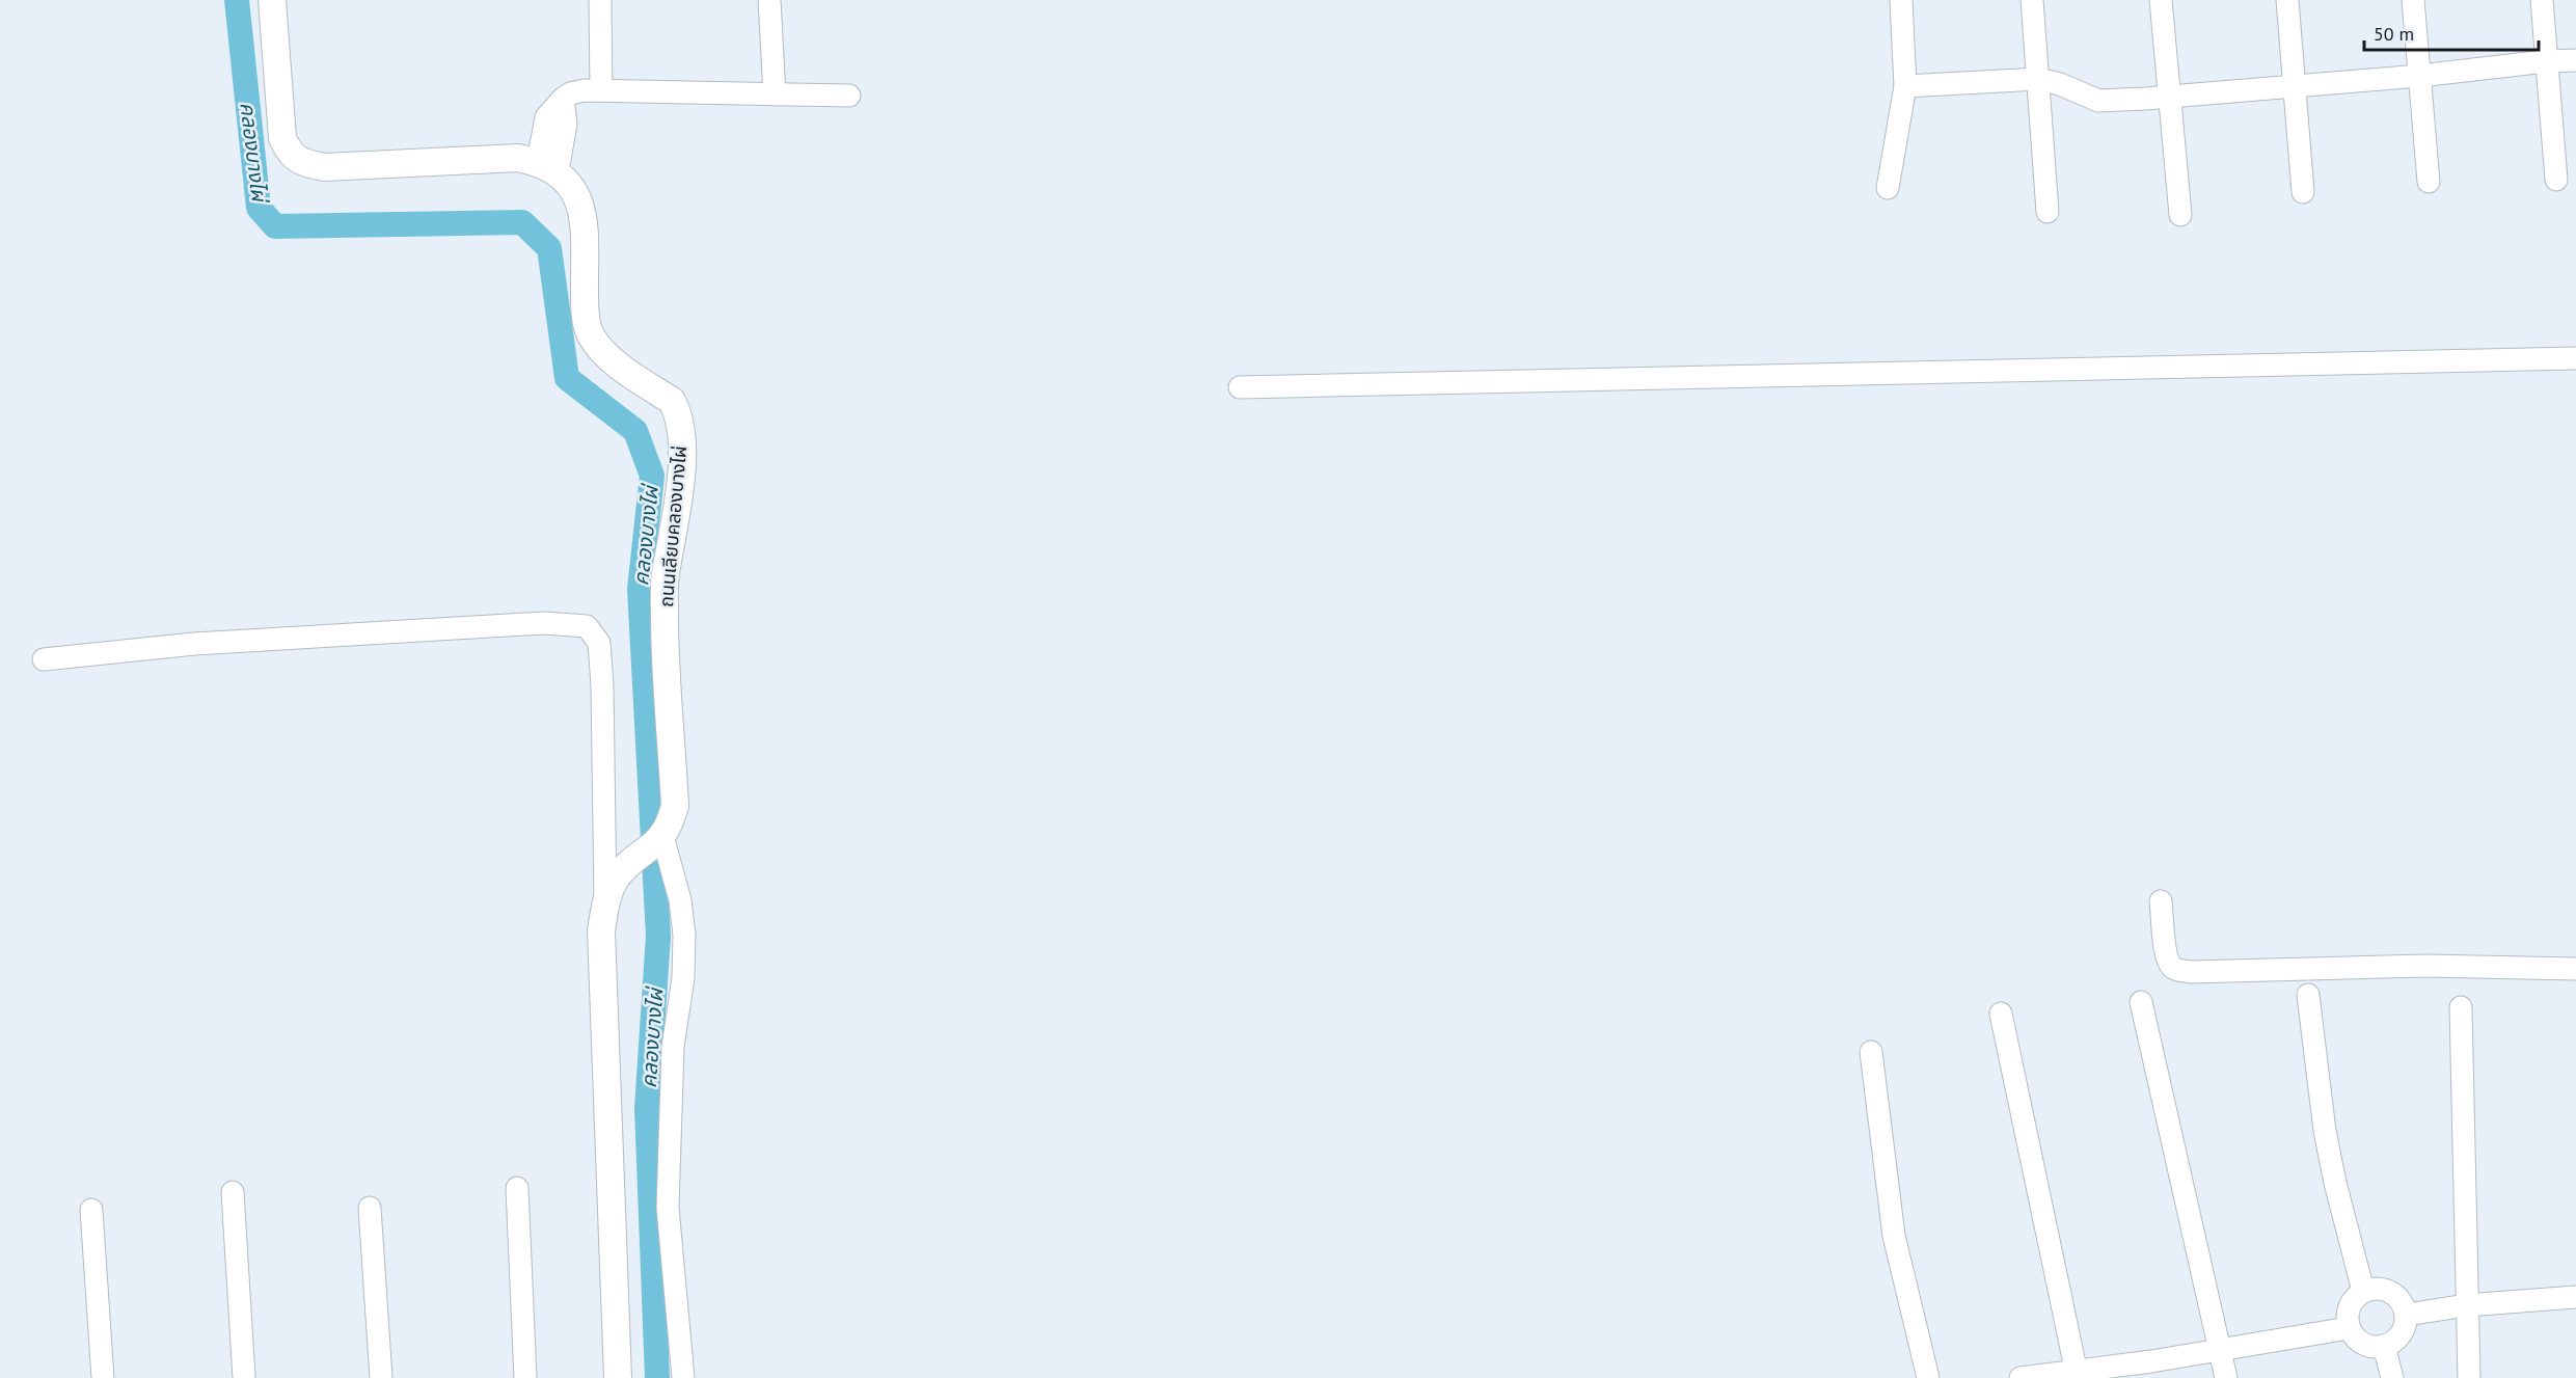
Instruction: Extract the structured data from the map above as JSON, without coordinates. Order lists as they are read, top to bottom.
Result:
{
  "streets": {
    "street": ["ถนนเลียบคลองบางไผ่"]
  },
  "water": ["คลองบางไผ่"],
  "scale_bar": "50 m"
}
